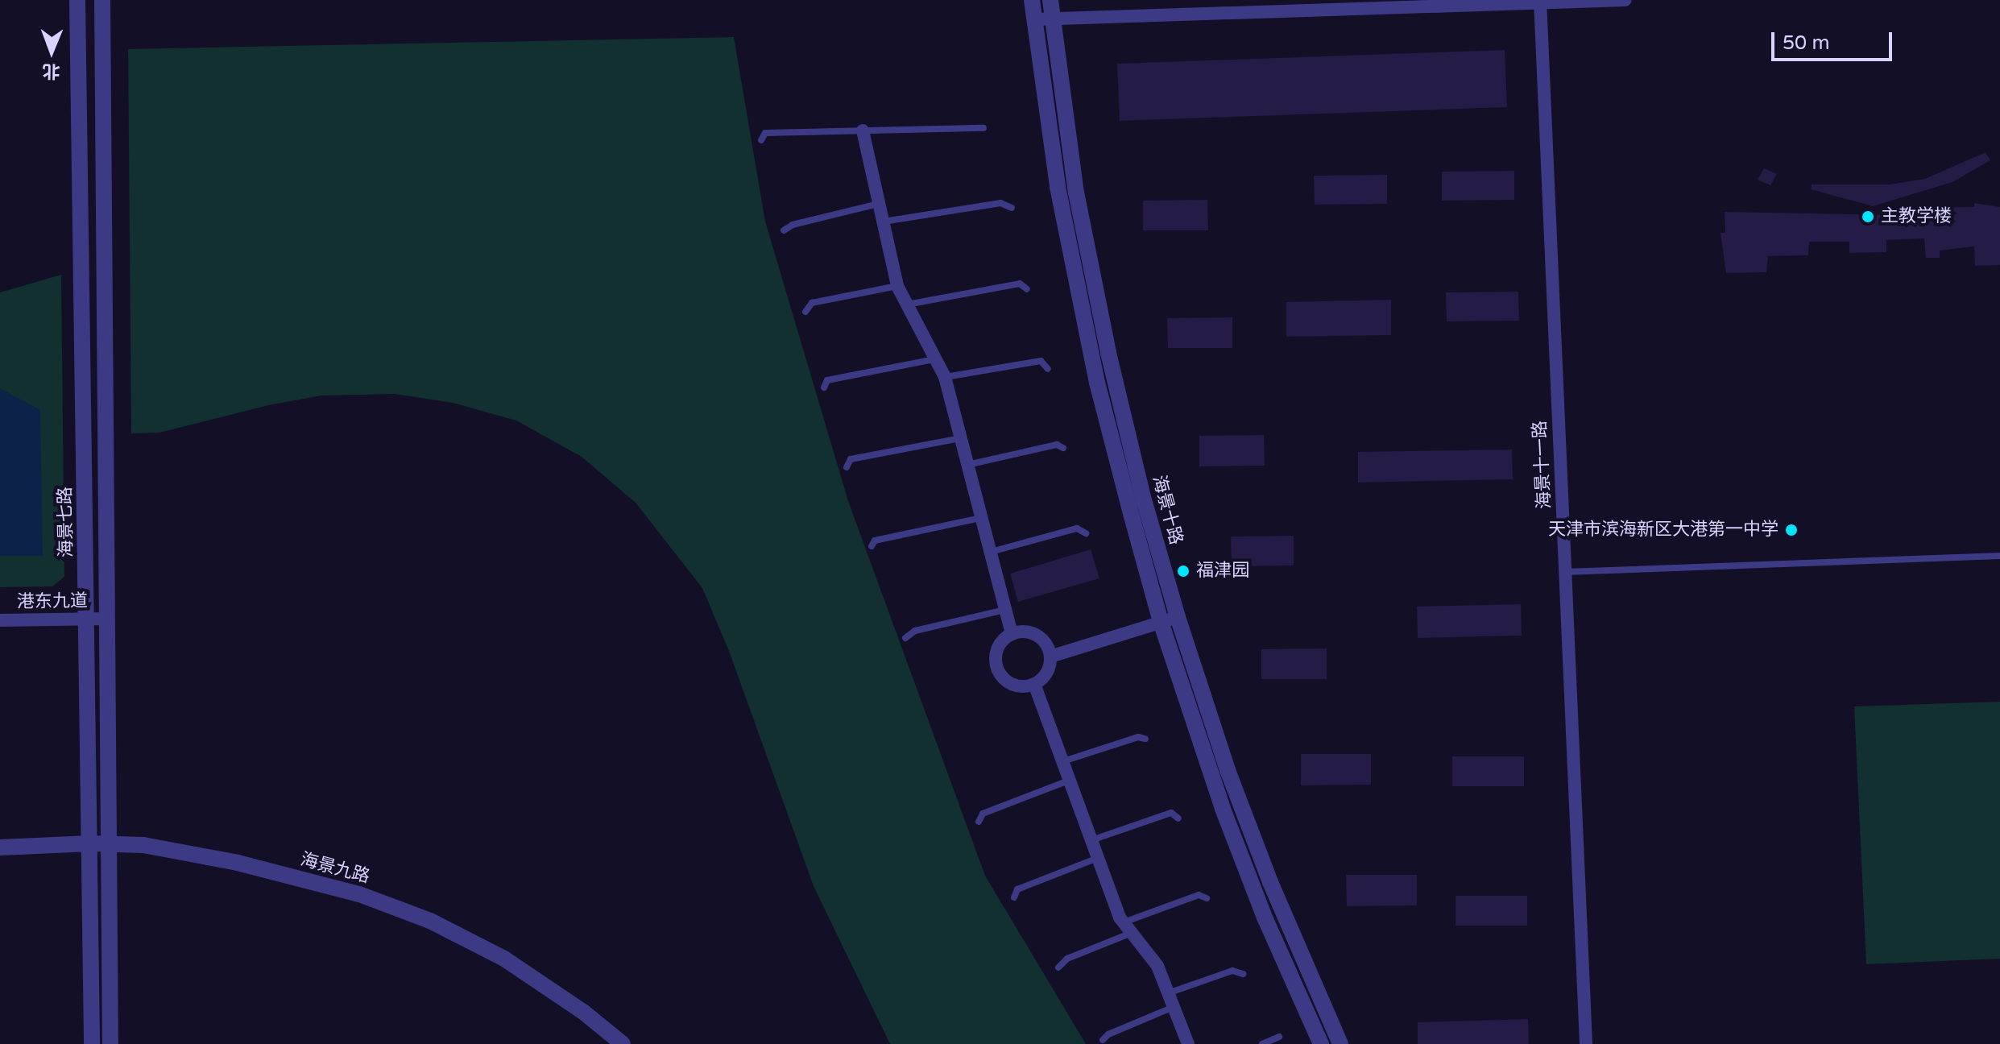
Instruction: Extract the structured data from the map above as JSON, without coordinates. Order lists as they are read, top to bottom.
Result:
{
  "streets": {
    "street": [
      "海景十一路",
      "海景十路",
      "海景七路",
      "港东九道",
      "海景九路"
    ]
  },
  "crossings": [
    ["海景七路", "港东九道"],
    ["海景七路", "海景九路"]
  ],
  "places": ["主教学楼", "天津市滨海新区大港第一中学", "福津园"],
  "scale_bar": "50 m",
  "north": "bottom"
}
